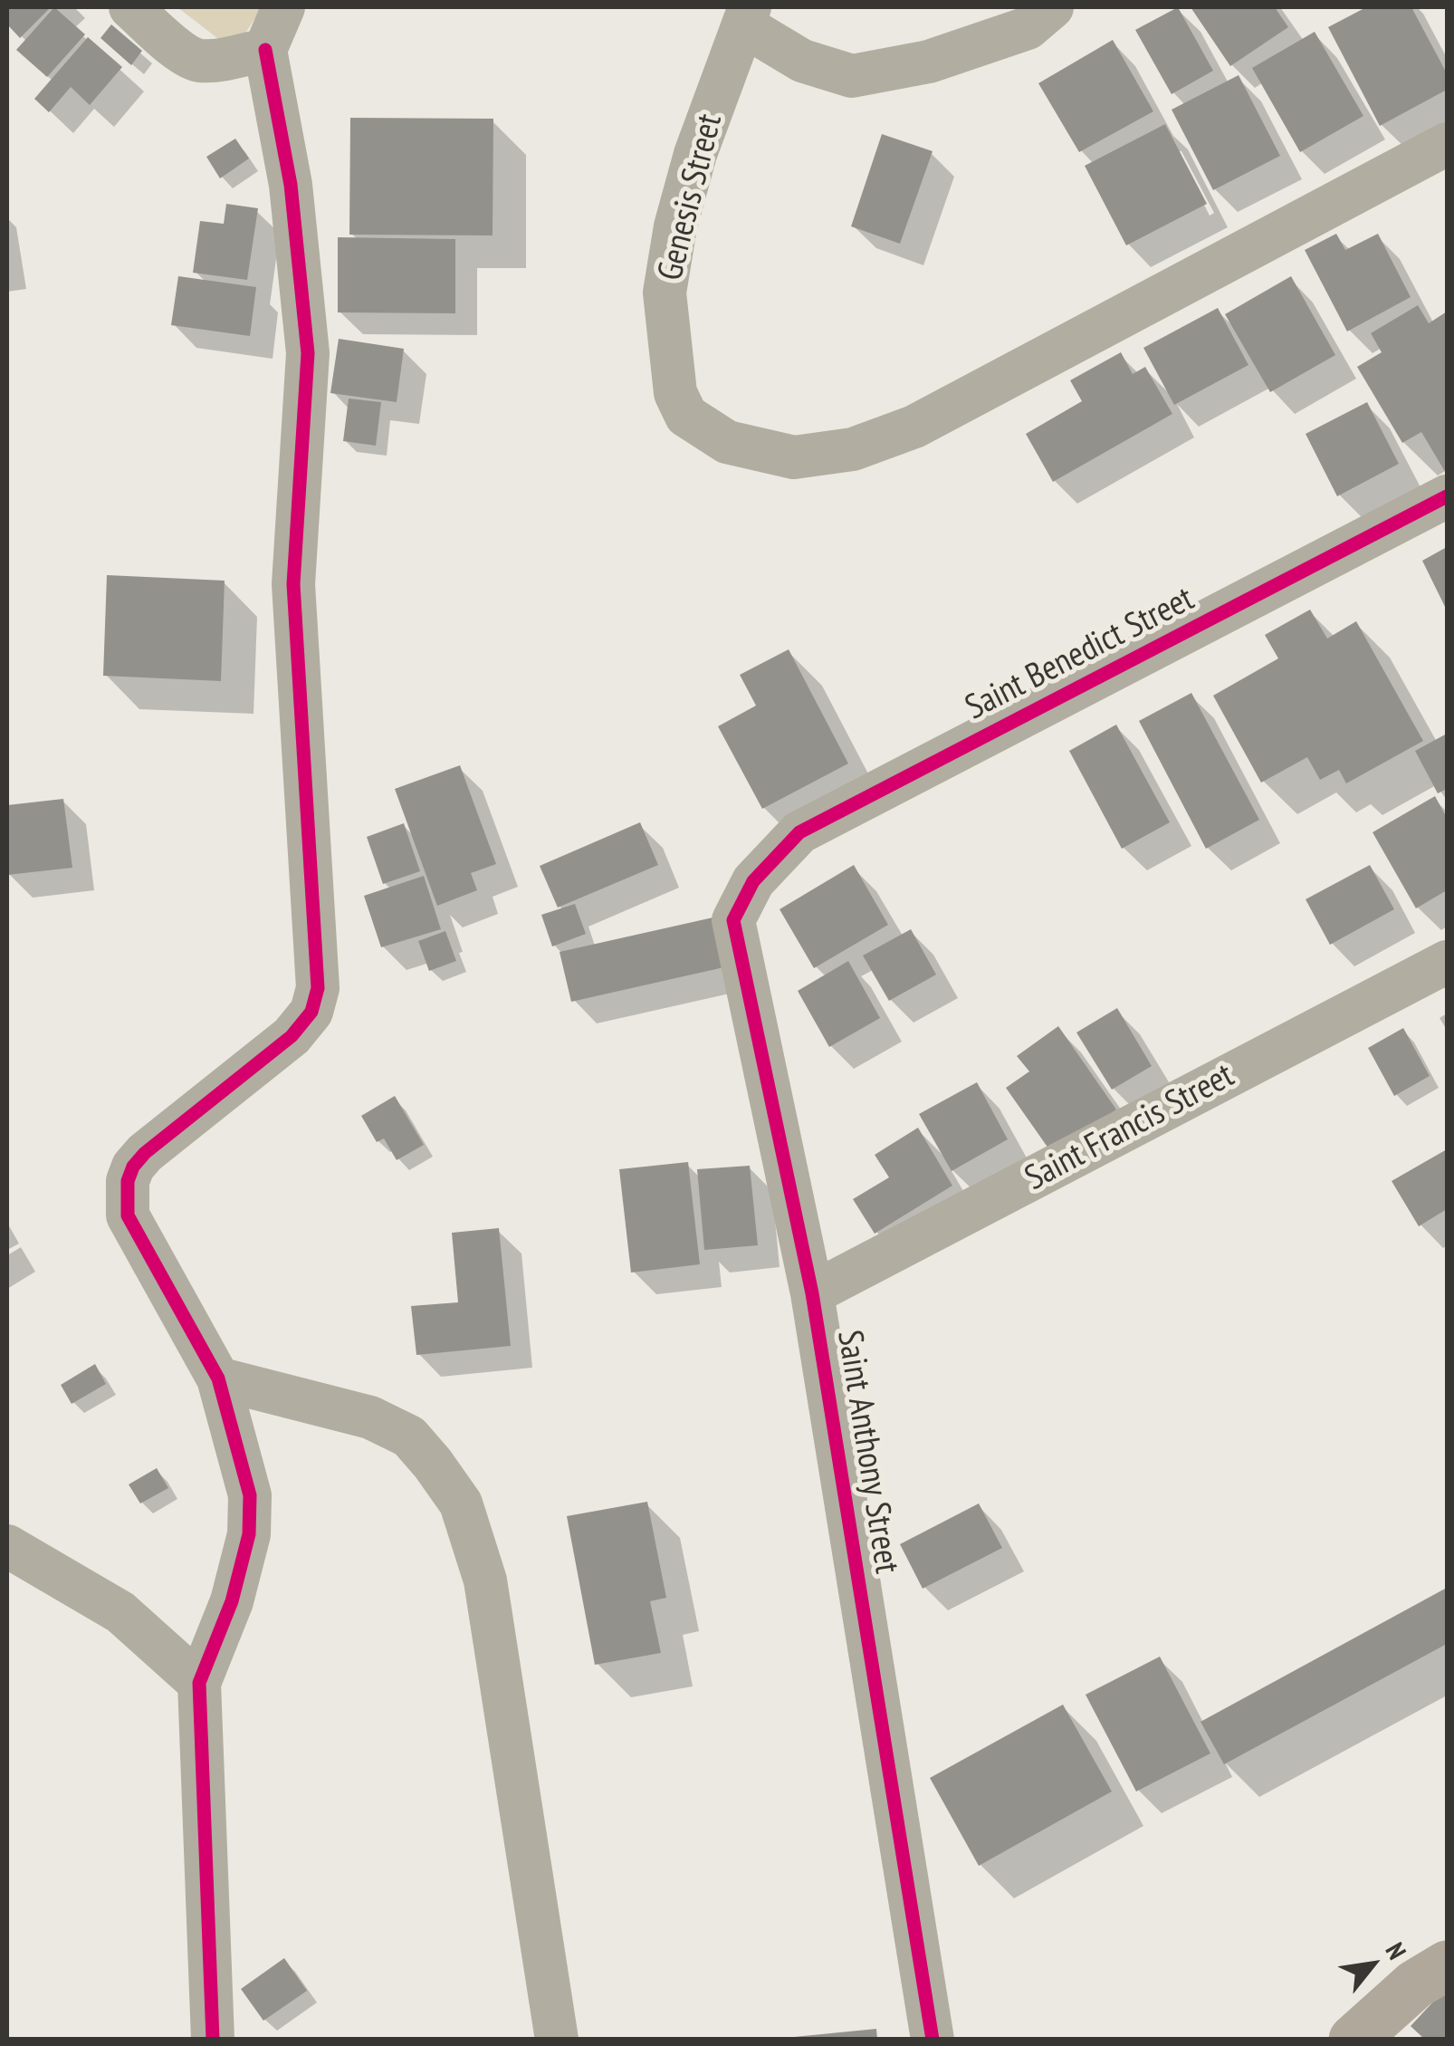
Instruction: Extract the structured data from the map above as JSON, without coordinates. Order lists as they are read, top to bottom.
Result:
{
  "streets": {
    "street": [
      "Genesis Street",
      "Saint Benedict Street",
      "Saint Francis Street",
      "Saint Anthony Street"
    ]
  },
  "crossings": [
    ["Saint Benedict Street", "Saint Anthony Street"],
    ["Saint Francis Street", "Saint Anthony Street"]
  ],
  "north": "top right"
}
